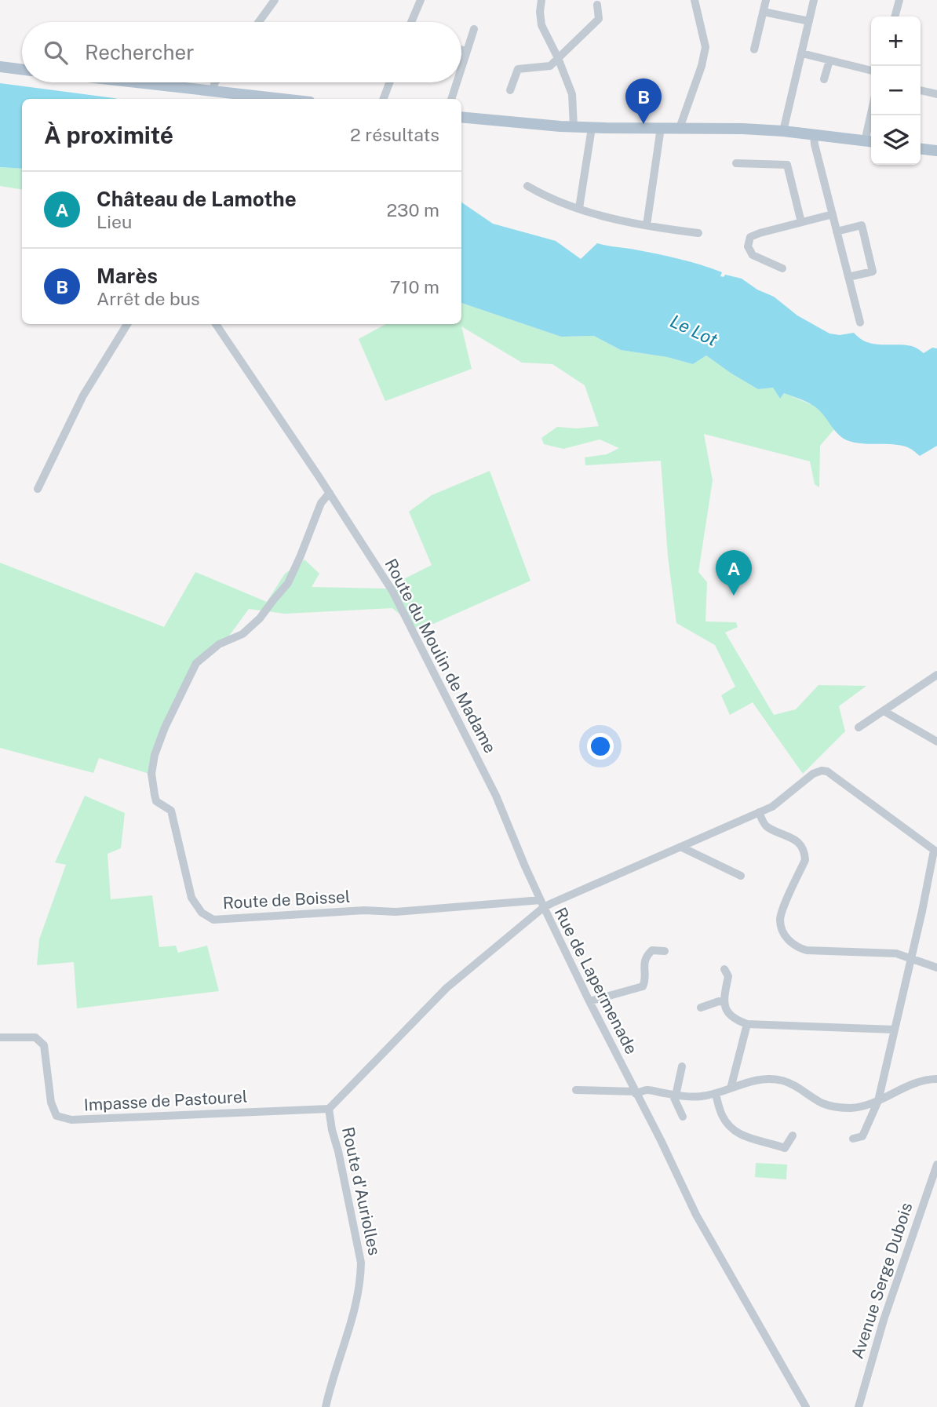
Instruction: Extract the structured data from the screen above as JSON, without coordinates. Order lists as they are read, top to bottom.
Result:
{
  "streets": {
    "street": [
      "Route du Moulin de Madame",
      "Route de Boissel",
      "Rue de Lapermenade",
      "Impasse de Pastourel",
      "Route d'Auriolles",
      "Avenue Serge Dubois"
    ]
  },
  "crossings": [
    ["Route du Moulin de Madame", "Route de Boissel"],
    ["Route du Moulin de Madame", "Rue de Lapermenade"],
    ["Route de Boissel", "Rue de Lapermenade"],
    ["Rue de Lapermenade", "Impasse de Pastourel"],
    ["Rue de Lapermenade", "Route d'Auriolles"],
    ["Impasse de Pastourel", "Route d'Auriolles"]
  ],
  "water": ["Le Lot"],
  "page": {
    "map_buttons": ["+", "−"],
    "search": "Rechercher",
    "pins": ["B", "A"],
    "heading": ["À proximité", "2 résultats"],
    "list": [
      {
        "mark": "A",
        "name": "Château de Lamothe",
        "note": "Lieu",
        "value": "230 m"
      },
      {
        "mark": "B",
        "name": "Marès",
        "note": "Arrêt de bus",
        "value": "710 m"
      }
    ]
  }
}
